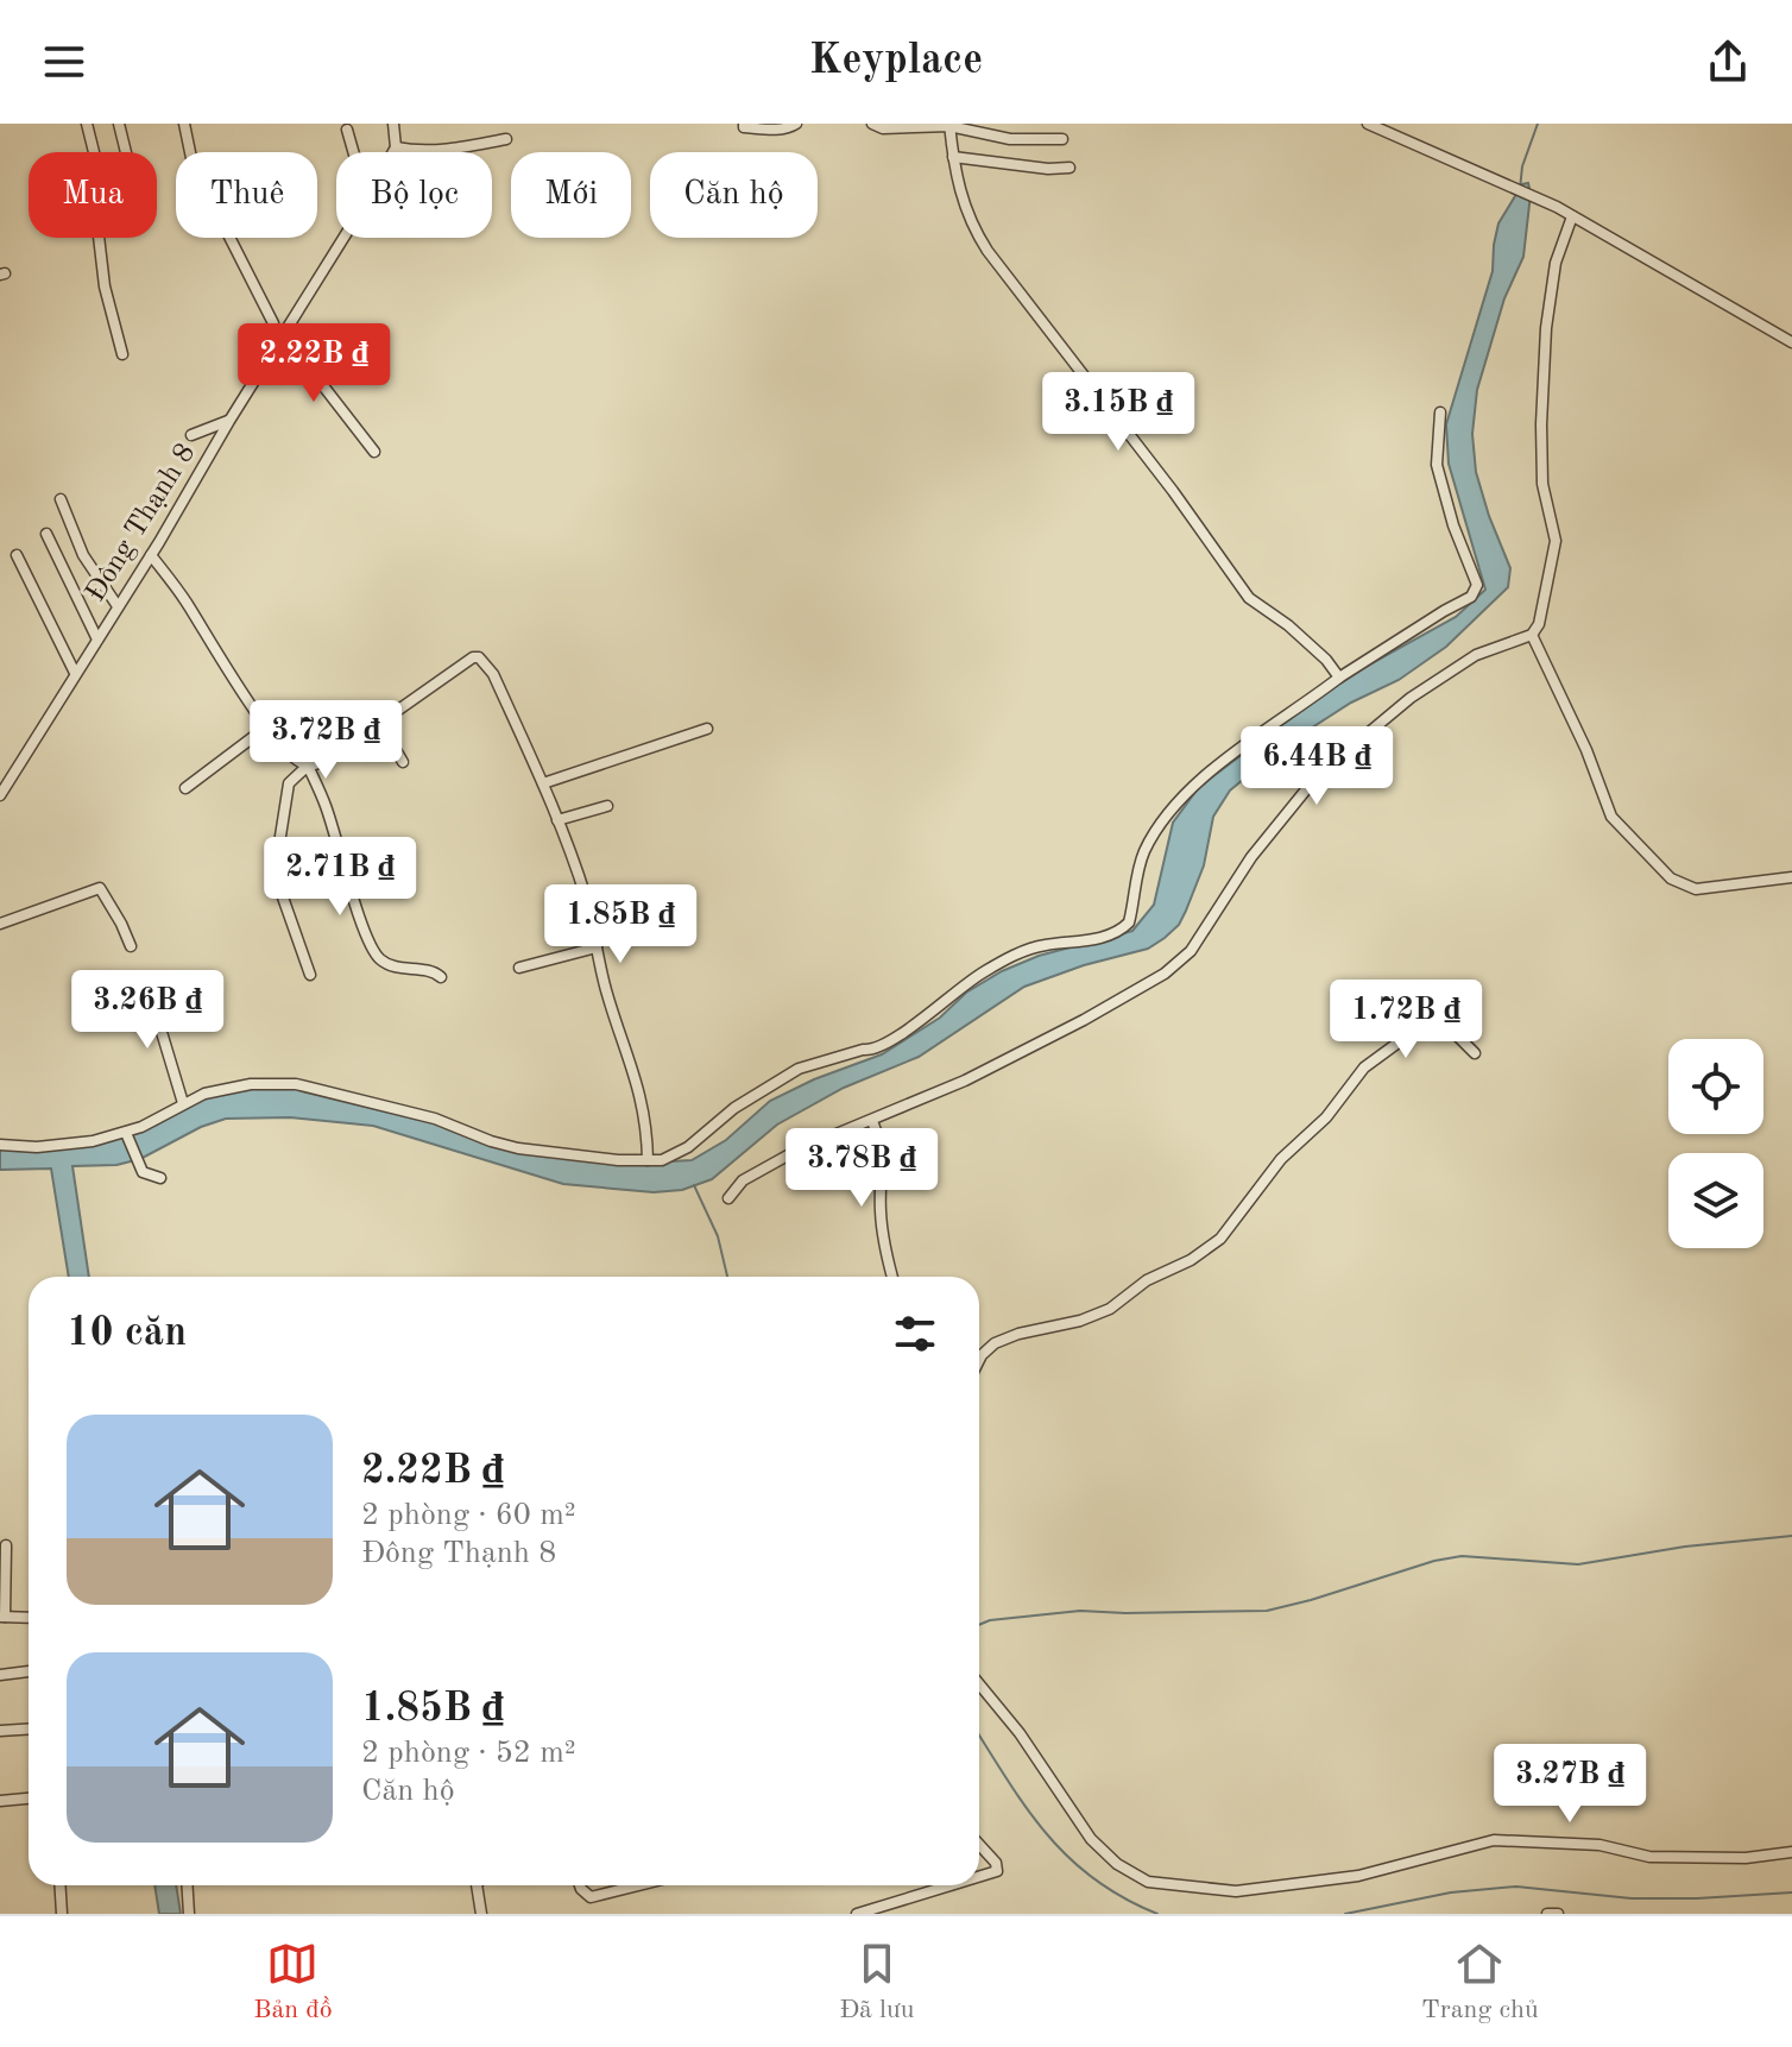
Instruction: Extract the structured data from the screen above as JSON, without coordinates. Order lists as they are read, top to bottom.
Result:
{
  "streets": {
    "street": ["Đông Thạnh 8"]
  },
  "page": {
    "header": "Keyplace",
    "chip": [
      "Mua",
      "Thuê",
      "Bộ lọc",
      "Mới",
      "Căn hộ"
    ],
    "price": [
      "2.22B ₫",
      "3.15B ₫",
      "3.72B ₫",
      "6.44B ₫",
      "2.71B ₫",
      "1.85B ₫",
      "3.26B ₫",
      "1.72B ₫",
      "3.78B ₫",
      "3.27B ₫"
    ],
    "heading": "10 căn",
    "list": [
      {
        "name": "2.22B ₫",
        "note": "2 phòng · 60 m² · Đông Thạnh 8"
      },
      {
        "name": "1.85B ₫",
        "note": "2 phòng · 52 m² · Căn hộ"
      }
    ],
    "tabs": ["Bản đồ", "Đã lưu", "Trang chủ"]
  }
}
